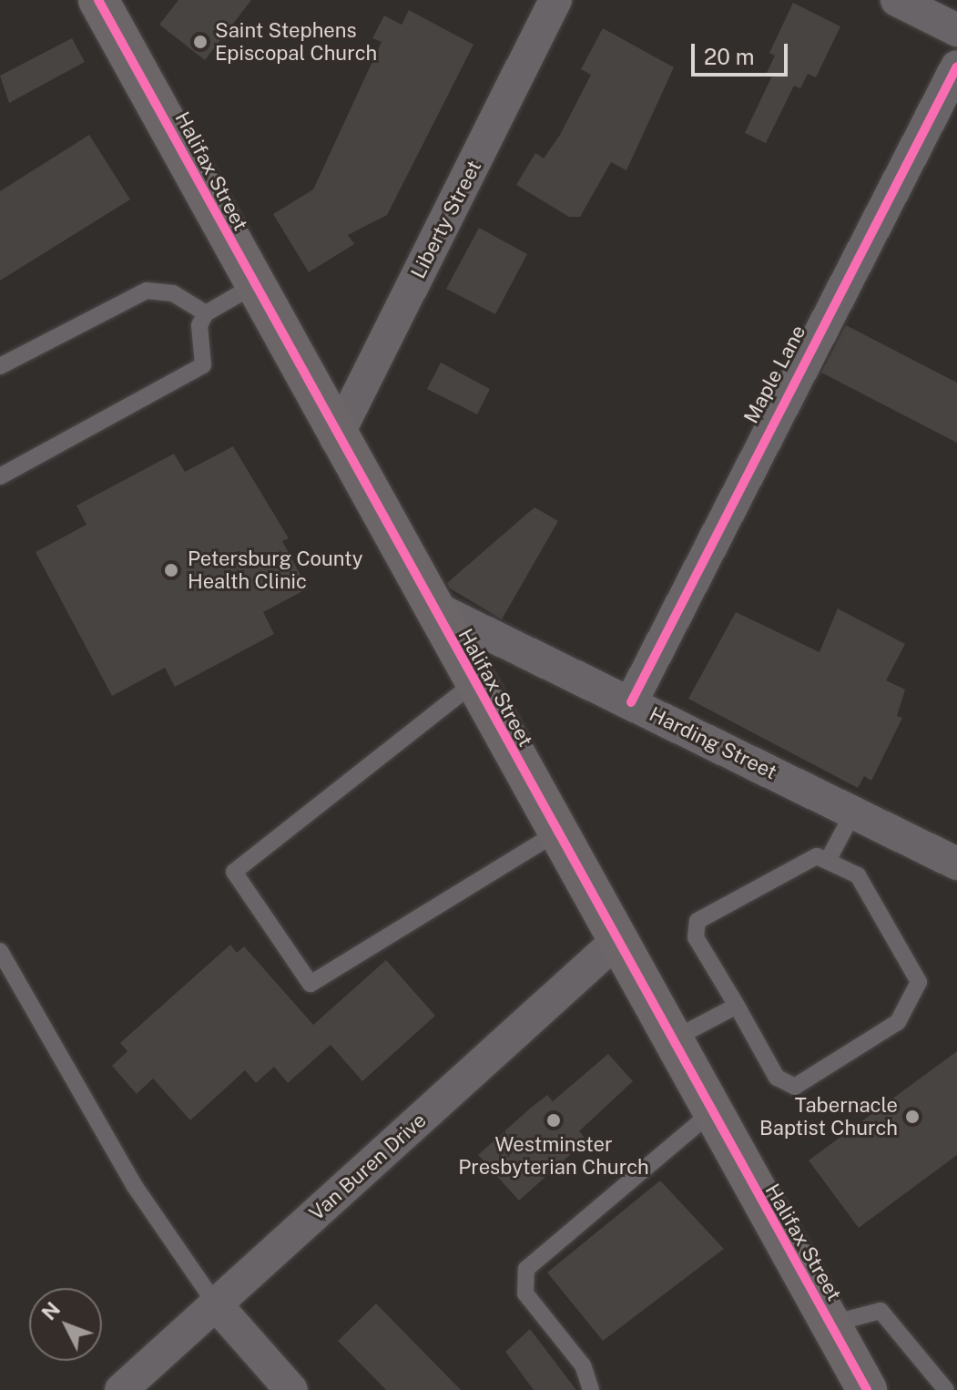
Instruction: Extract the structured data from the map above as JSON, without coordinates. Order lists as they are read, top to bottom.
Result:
{
  "streets": {
    "main road": ["Halifax Street"],
    "street": [
      "Liberty Street",
      "Maple Lane",
      "Harding Street",
      "Van Buren Drive"
    ]
  },
  "crossings": [
    ["Halifax Street", "Liberty Street"],
    ["Halifax Street", "Harding Street"],
    ["Halifax Street", "Van Buren Drive"],
    ["Maple Lane", "Harding Street"]
  ],
  "places": [
    "Saint Stephens Episcopal Church",
    "Petersburg County Health Clinic",
    "Tabernacle Baptist Church",
    "Westminster Presbyterian Church"
  ],
  "scale_bar": "20 m",
  "north": "top left"
}
